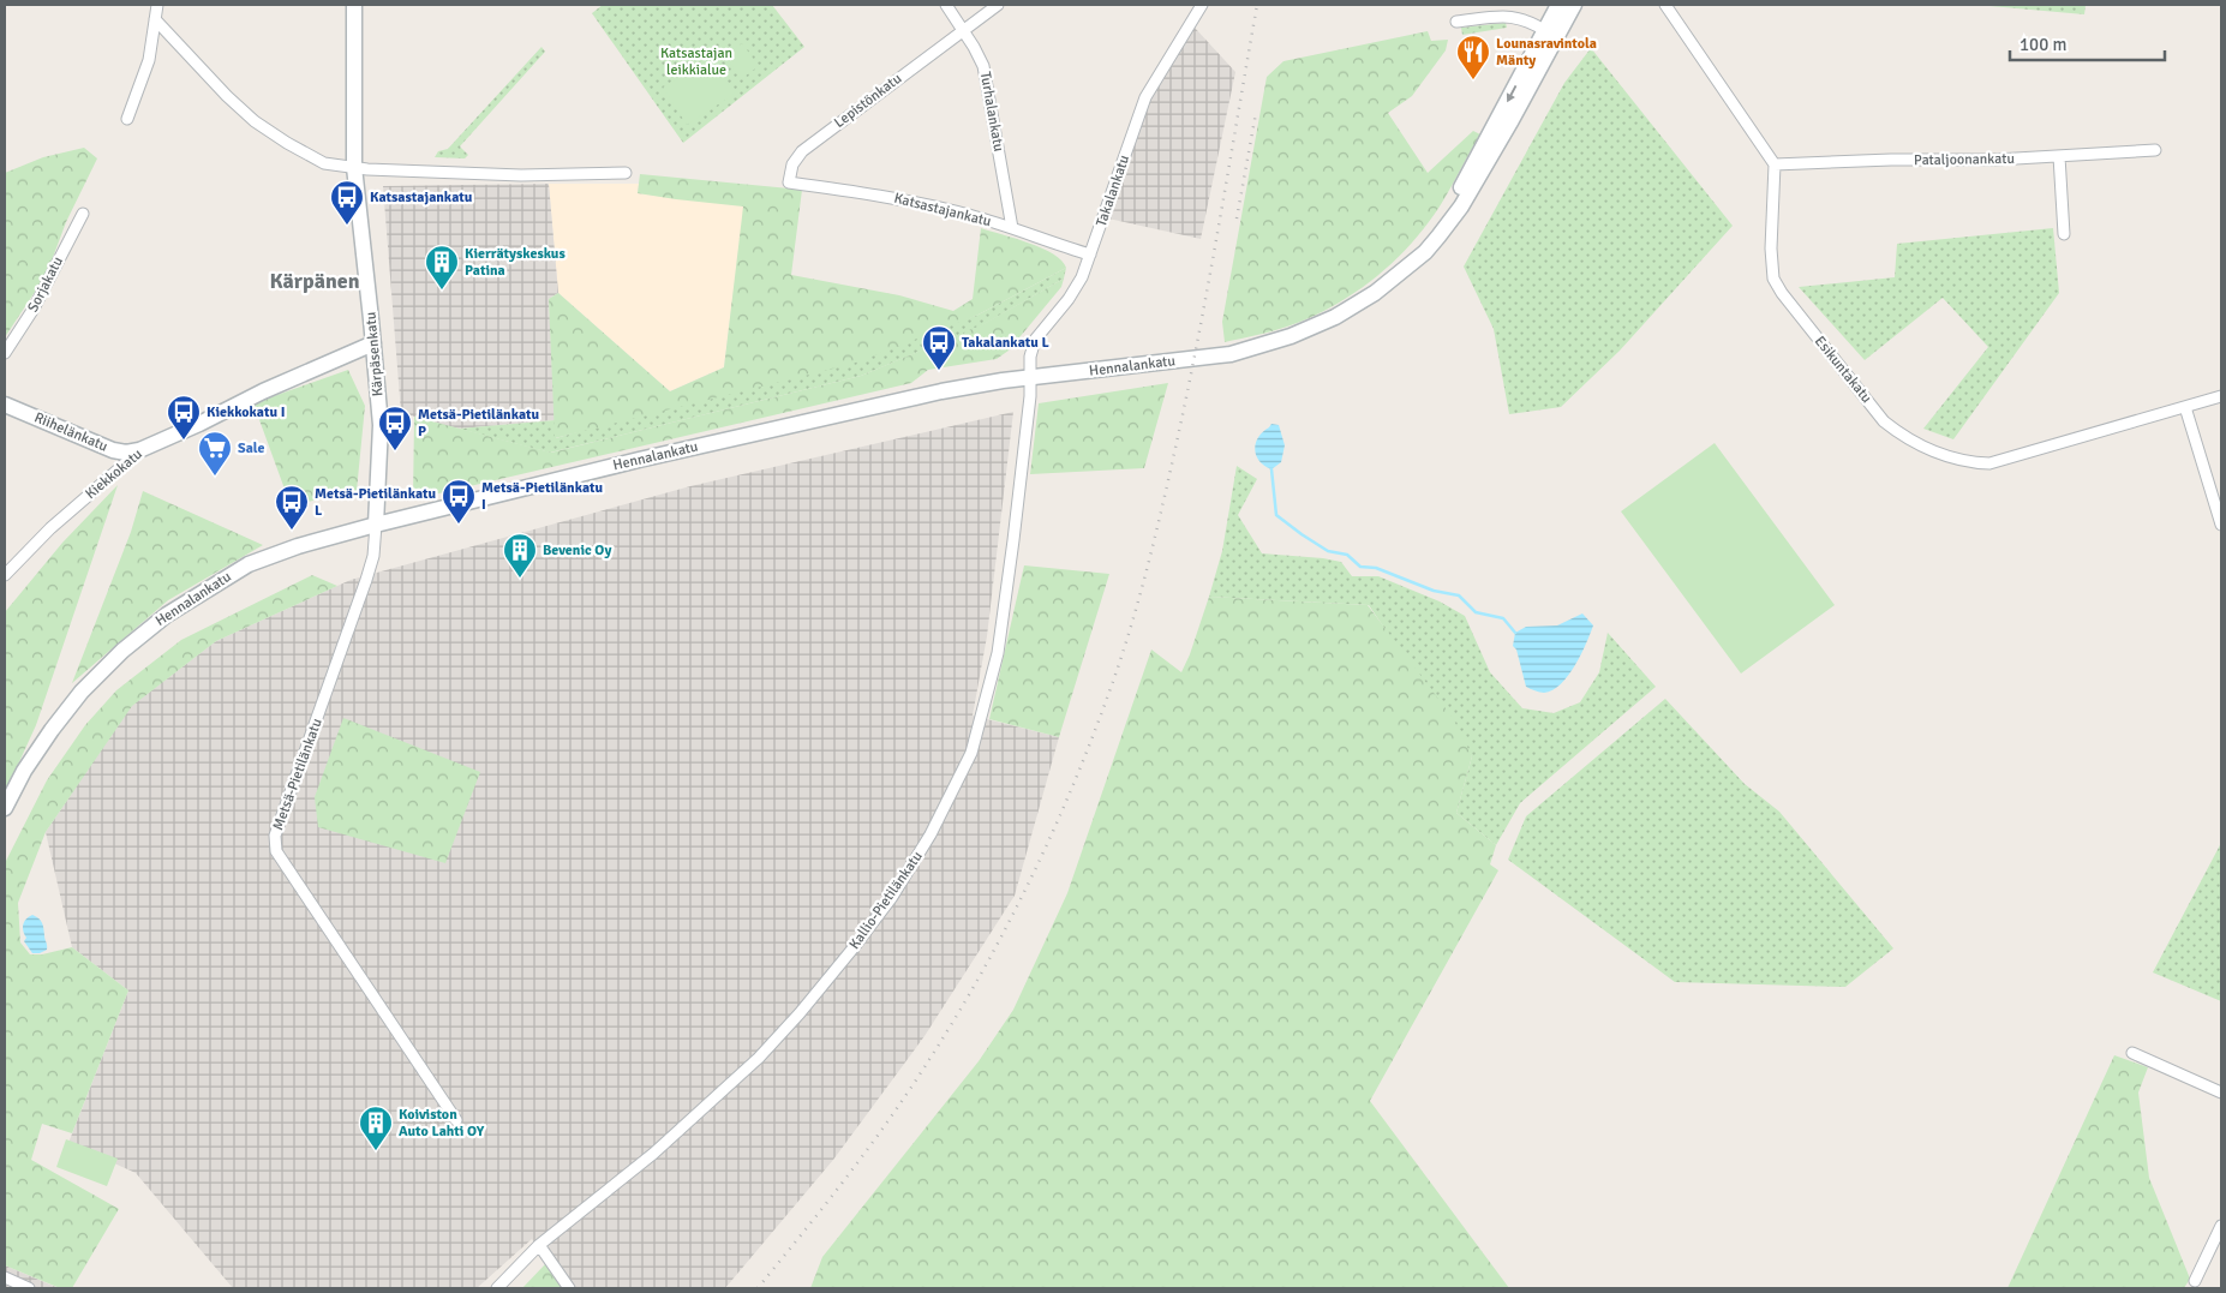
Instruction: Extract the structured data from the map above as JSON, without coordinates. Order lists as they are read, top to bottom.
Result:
{
  "streets": {
    "street": [
      "Lepistönkatu",
      "Turhalankatu",
      "Pataljoonankatu",
      "Takalankatu",
      "Katsastajankatu",
      "Sorjakatu",
      "Kärpäsenkatu",
      "Hennalankatu",
      "Esikuntakatu",
      "Riihelänkatu",
      "Kiekkokatu",
      "Metsä-Pietilänkatu",
      "Kallio-Pietilänkatu"
    ]
  },
  "crossings": [
    ["Lepistönkatu", "Turhalankatu"],
    ["Lepistönkatu", "Katsastajankatu"],
    ["Turhalankatu", "Katsastajankatu"],
    ["Pataljoonankatu", "Esikuntakatu"],
    ["Takalankatu", "Katsastajankatu"],
    ["Takalankatu", "Hennalankatu"],
    ["Takalankatu", "Kallio-Pietilänkatu"],
    ["Kärpäsenkatu", "Hennalankatu"],
    ["Kärpäsenkatu", "Kiekkokatu"],
    ["Kärpäsenkatu", "Metsä-Pietilänkatu"],
    ["Hennalankatu", "Metsä-Pietilänkatu"],
    ["Hennalankatu", "Kallio-Pietilänkatu"],
    ["Riihelänkatu", "Kiekkokatu"]
  ],
  "districts": ["Kärpänen"],
  "parks": ["Katsastajan leikkialue"],
  "places": {
    "restaurant": ["Lounasravintola Mänty"],
    "bus stop": [
      "Katsastajankatu",
      "Takalankatu L",
      "Kiekkokatu I",
      "Metsä-Pietilänkatu P",
      "Metsä-Pietilänkatu I",
      "Metsä-Pietilänkatu L"
    ],
    "building": ["Kierrätyskeskus Patina", "Bevenic Oy", "Koiviston Auto Lahti OY"],
    "supermarket": ["Sale"]
  },
  "scale_bar": "100 m"
}
